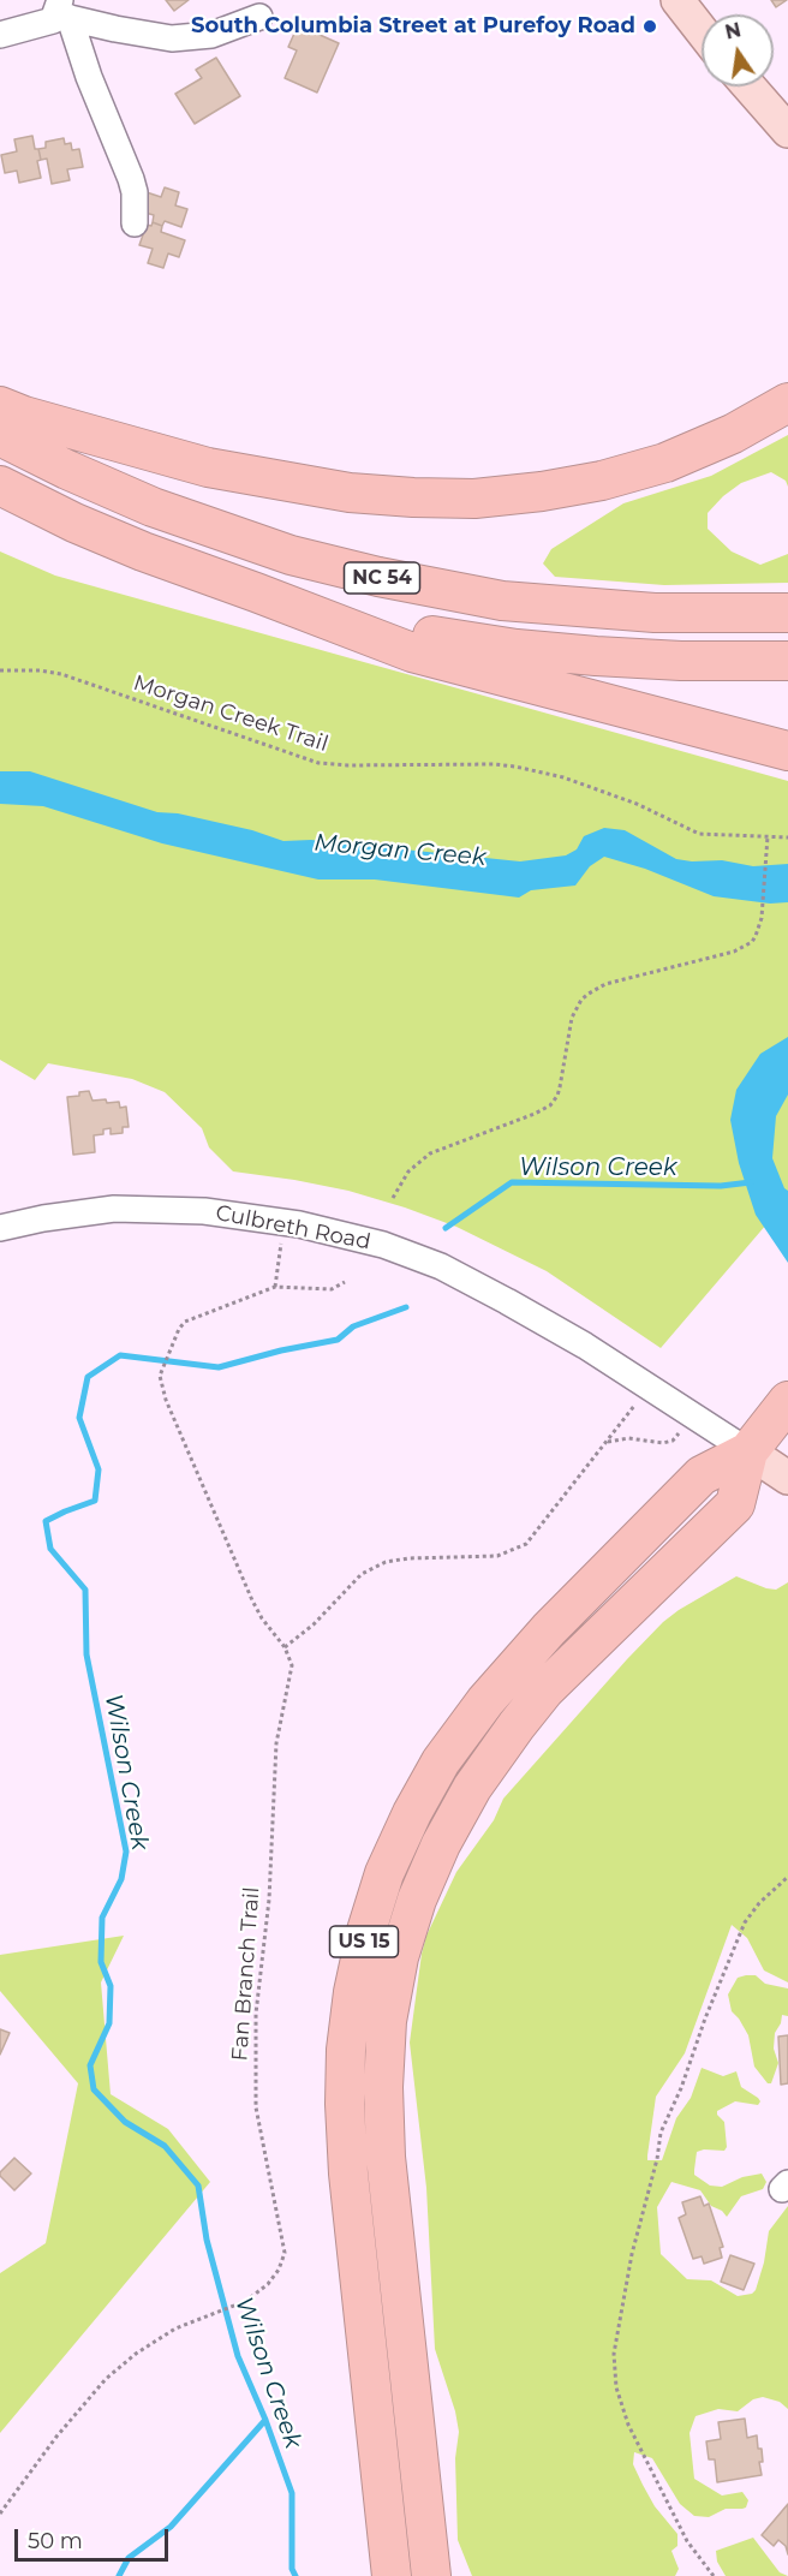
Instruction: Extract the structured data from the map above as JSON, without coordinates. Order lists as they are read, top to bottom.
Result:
{
  "streets": {
    "highway": ["NC 54", "US 15"],
    "street": ["Culbreth Road"],
    "path": ["Morgan Creek Trail", "Fan Branch Trail"]
  },
  "crossings": [
    ["Culbreth Road", "US 15"]
  ],
  "water": ["Morgan Creek", "Wilson Creek"],
  "places": ["South Columbia Street at Purefoy Road"],
  "scale_bar": "50 m",
  "north": "top"
}
